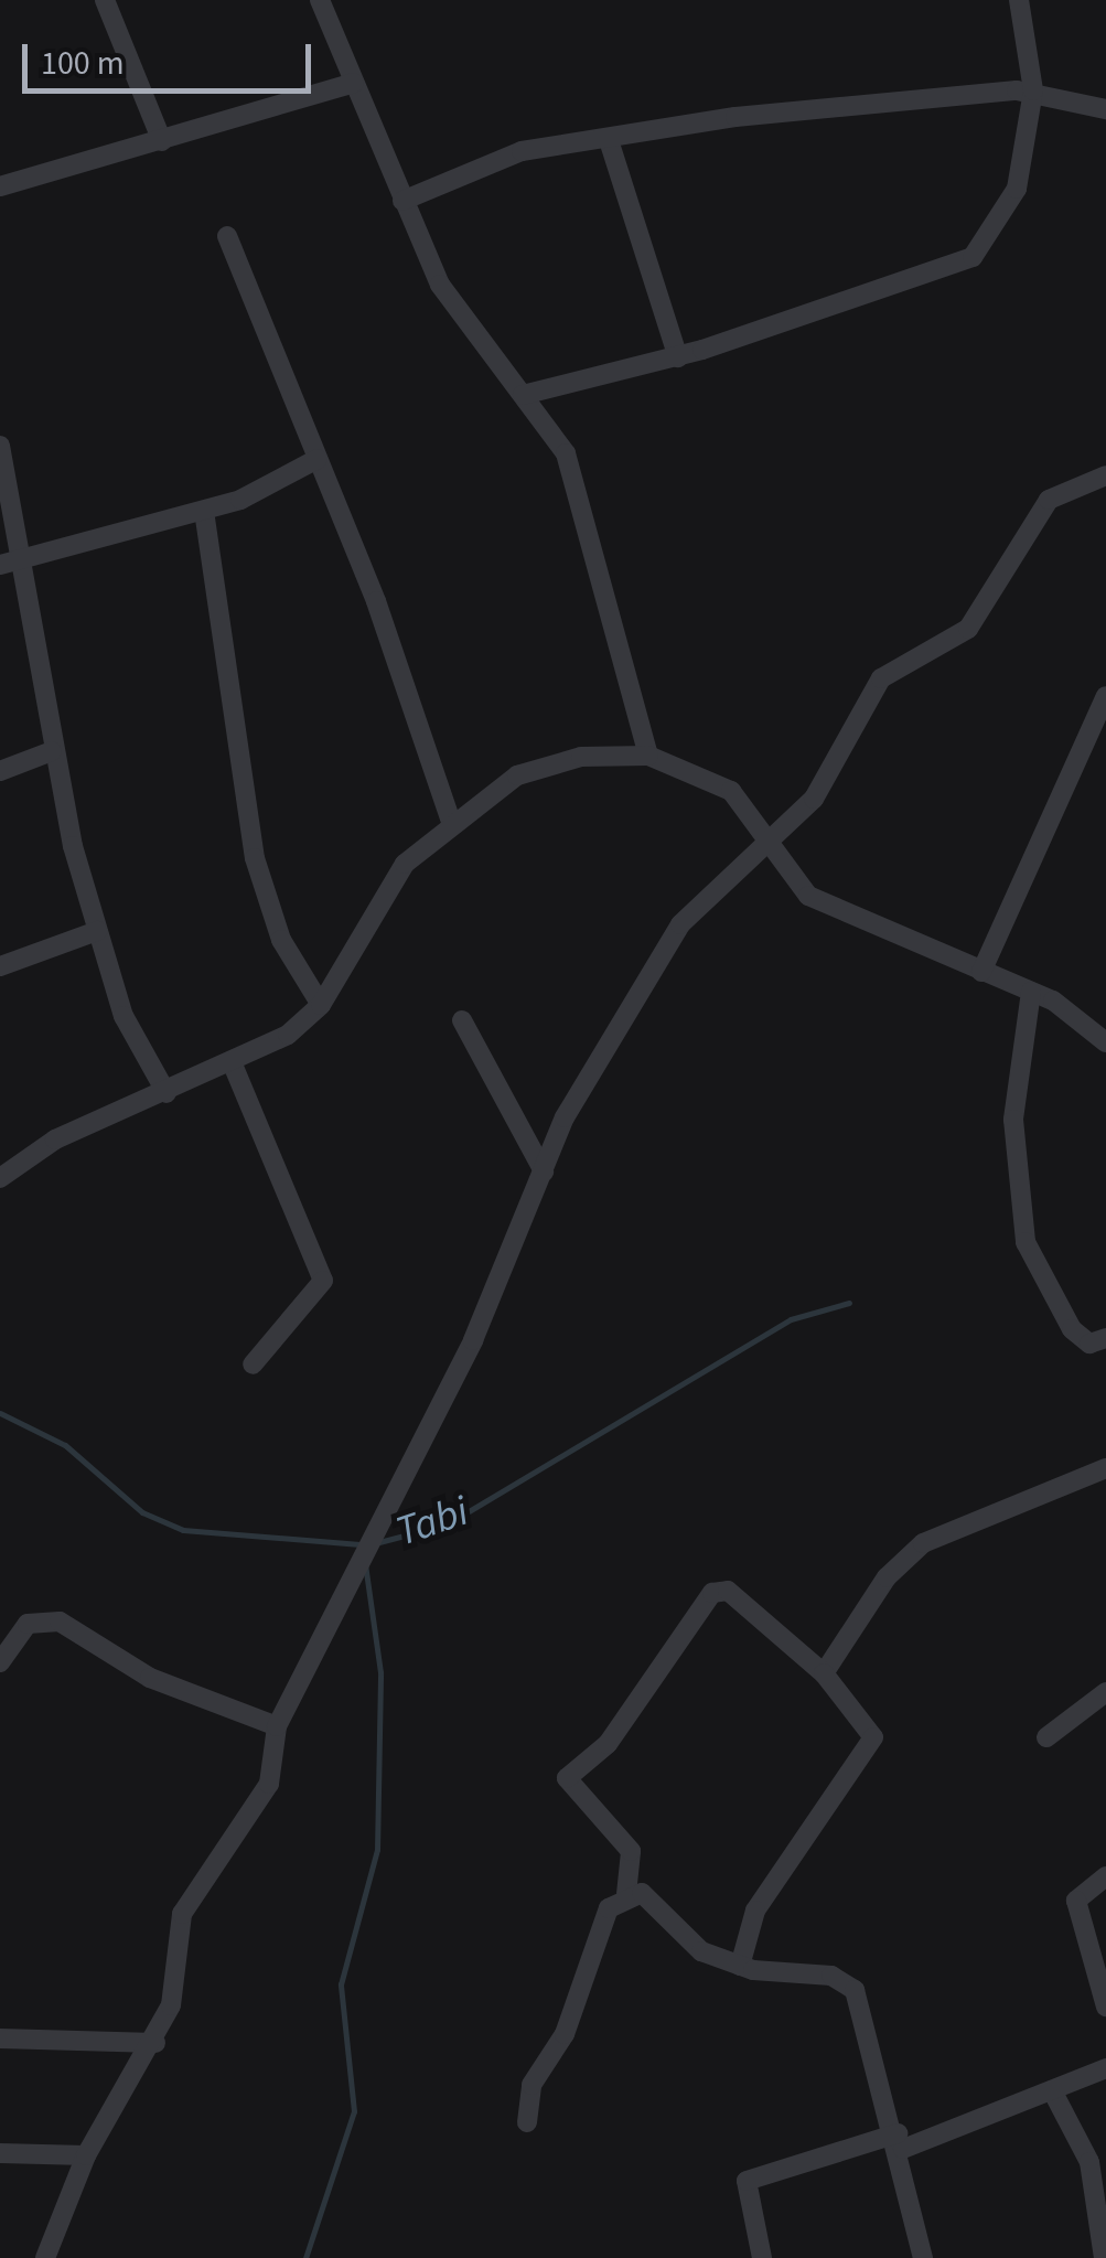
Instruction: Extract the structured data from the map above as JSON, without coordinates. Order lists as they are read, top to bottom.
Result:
{
  "water": ["Tabi"],
  "scale_bar": "100 m"
}
